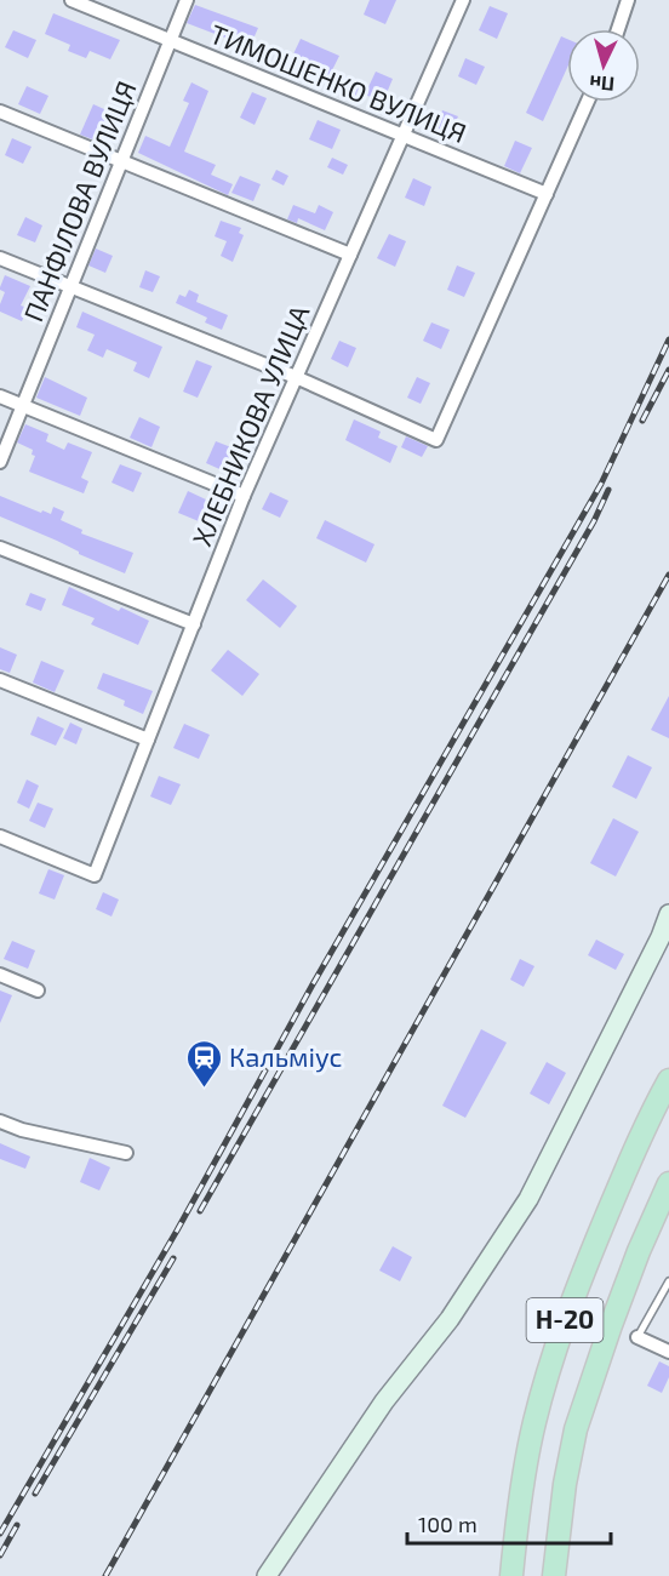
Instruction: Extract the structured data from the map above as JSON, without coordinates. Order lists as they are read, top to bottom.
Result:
{
  "streets": {
    "main road": ["Н-20"],
    "street": ["ТИМОШЕНКО ВУЛИЦЯ", "ПАНФІЛОВА ВУЛИЦЯ", "ХЛЕБНИКОВА УЛИЦА"]
  },
  "crossings": [
    ["ТИМОШЕНКО ВУЛИЦЯ", "ПАНФІЛОВА ВУЛИЦЯ"],
    ["ТИМОШЕНКО ВУЛИЦЯ", "ХЛЕБНИКОВА УЛИЦА"]
  ],
  "places": {
    "station": ["Кальміус"]
  },
  "scale_bar": "100 m",
  "north": "bottom"
}
